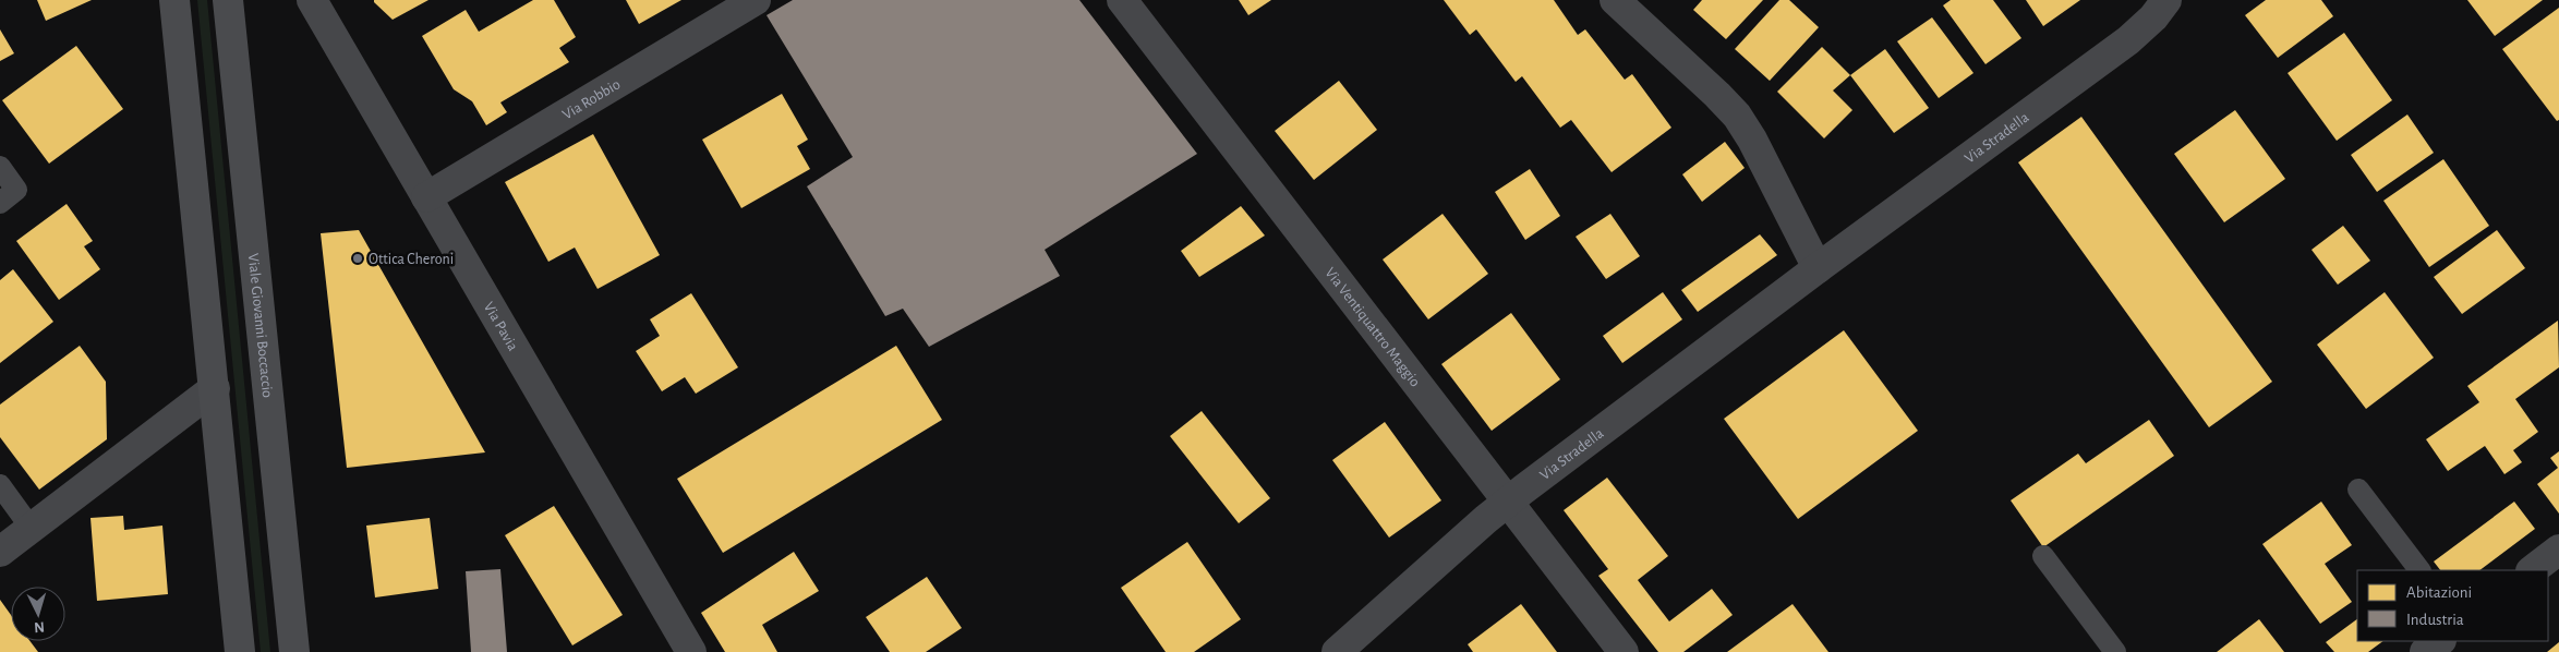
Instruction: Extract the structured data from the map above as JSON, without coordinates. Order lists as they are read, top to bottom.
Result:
{
  "streets": {
    "street": [
      "Via Robbio",
      "Via Stradella",
      "Viale Giovanni Boccaccio",
      "Via Pavia",
      "Via Ventiquattro Maggio"
    ]
  },
  "crossings": [
    ["Via Robbio", "Via Pavia"],
    ["Via Stradella", "Via Ventiquattro Maggio"]
  ],
  "places": ["Ottica Cheroni"],
  "legend": ["Abitazioni", "Industria"],
  "north": "bottom"
}
